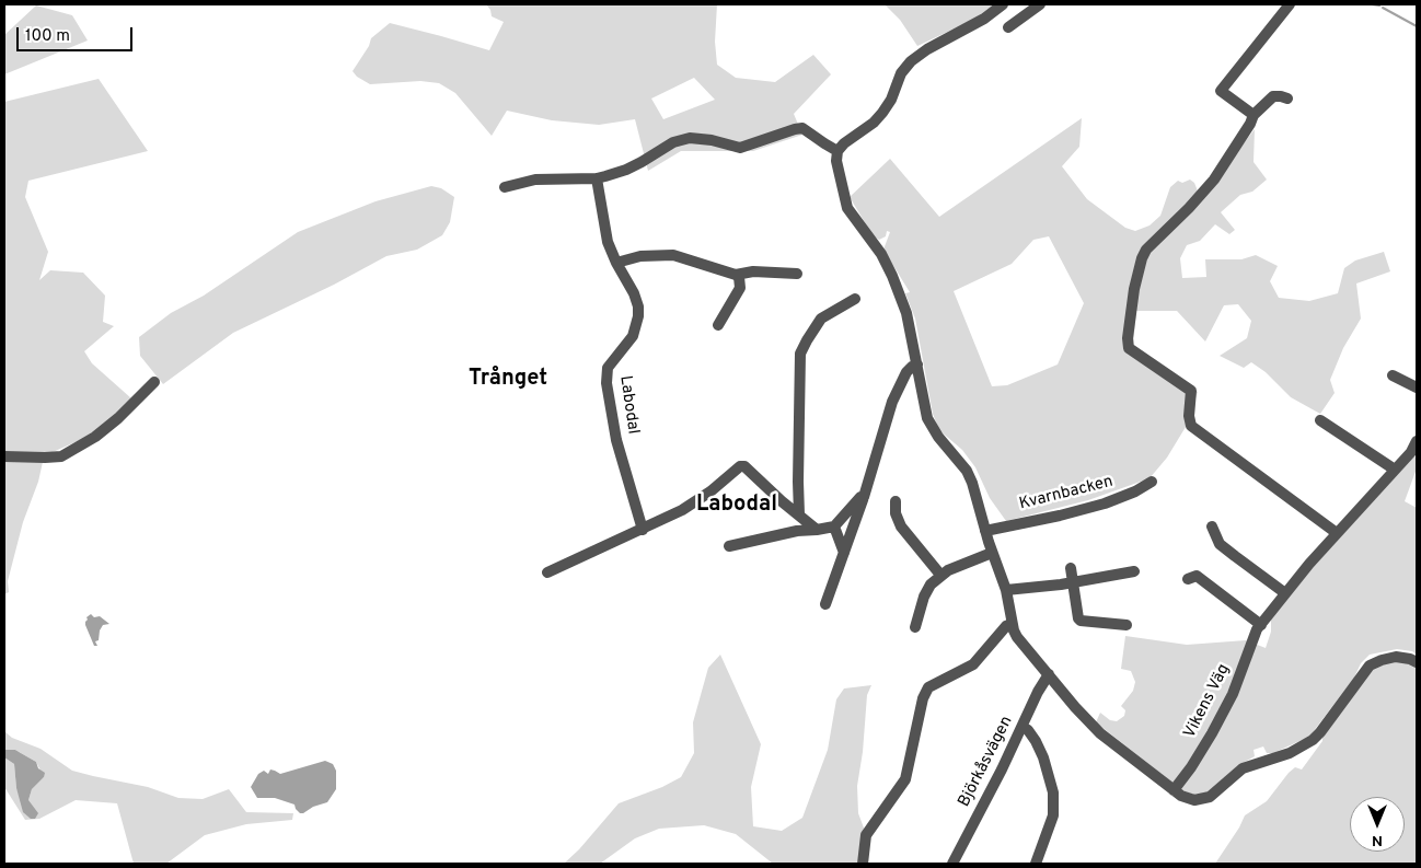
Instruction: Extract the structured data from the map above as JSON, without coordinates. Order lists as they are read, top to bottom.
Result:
{
  "streets": {
    "street": [
      "Labodal",
      "Kvarnbacken",
      "Vikens Väg",
      "Björkåsvägen"
    ]
  },
  "districts": ["Trånget", "Labodal"],
  "scale_bar": "100 m",
  "north": "bottom"
}
